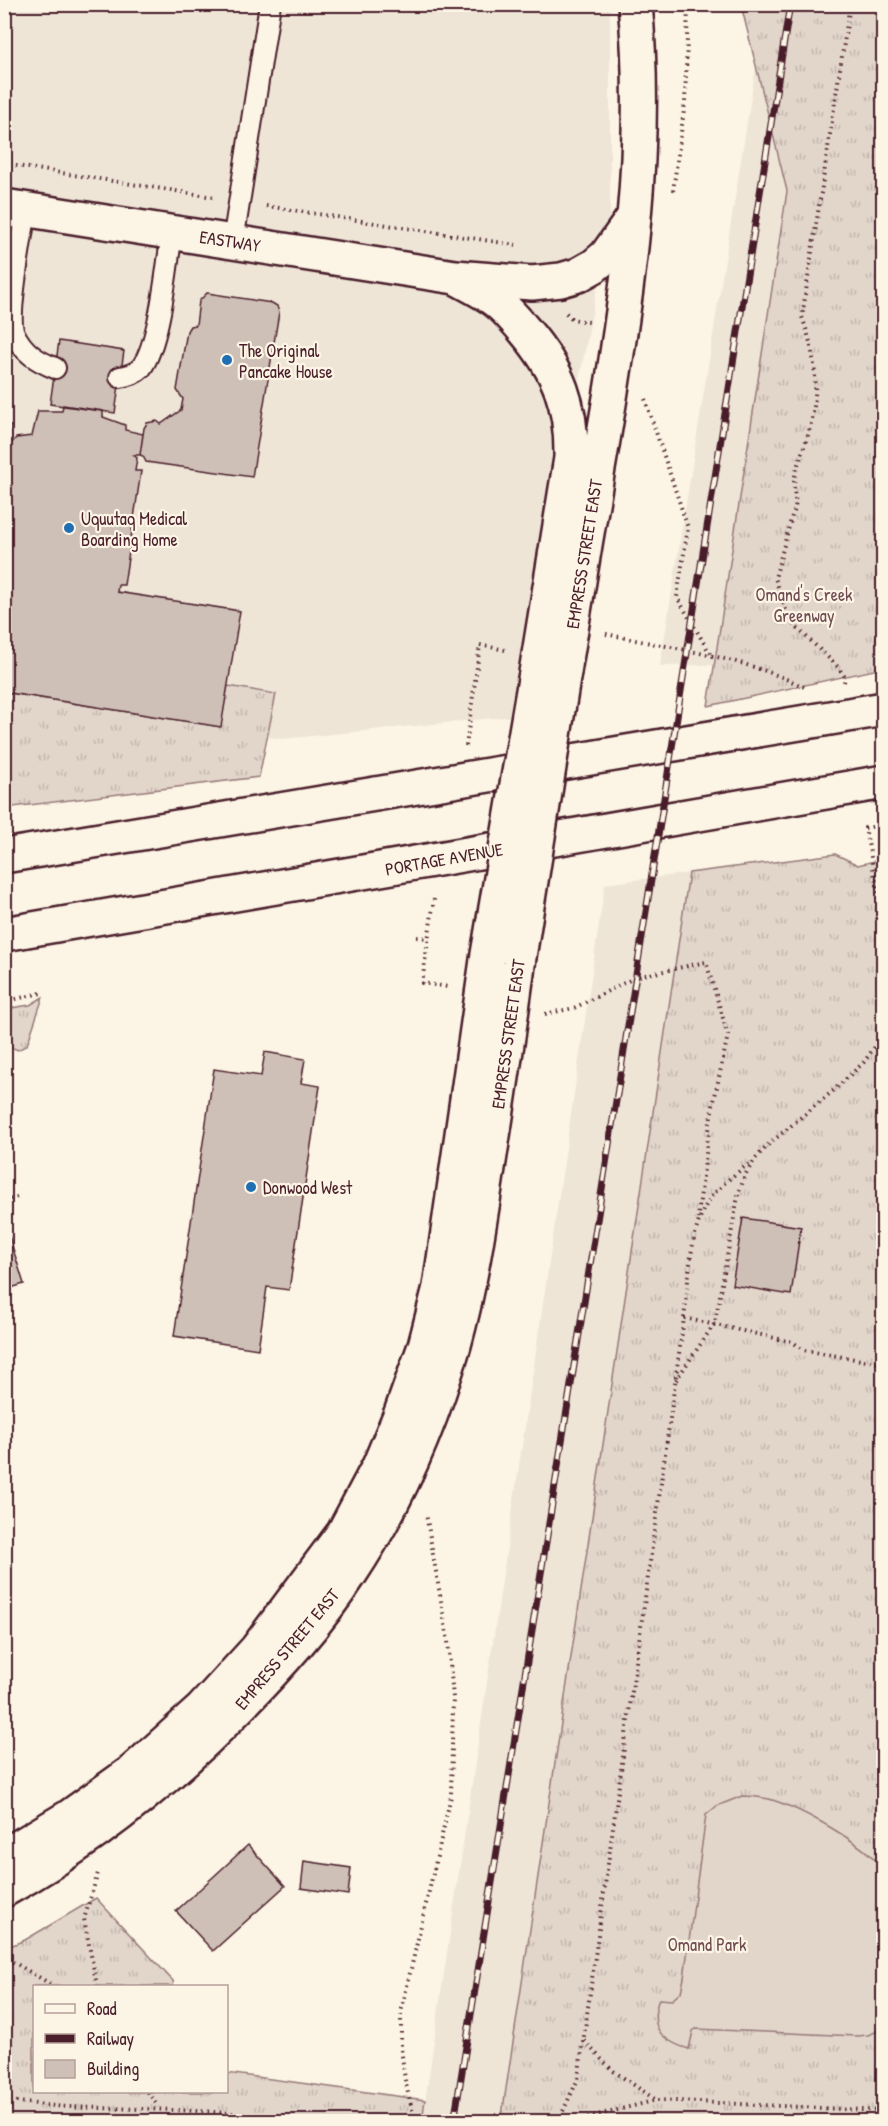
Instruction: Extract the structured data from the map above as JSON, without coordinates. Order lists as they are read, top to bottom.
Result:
{
  "streets": {
    "main road": ["EASTWAY", "EMPRESS STREET EAST", "PORTAGE AVENUE"]
  },
  "crossings": [
    ["EASTWAY", "EMPRESS STREET EAST"]
  ],
  "parks": ["Omand's Creek Greenway", "Omand Park"],
  "places": ["The Original Pancake House", "Uquutaq Medical Boarding Home", "Donwood West"],
  "legend": ["Road", "Railway", "Building"]
}
